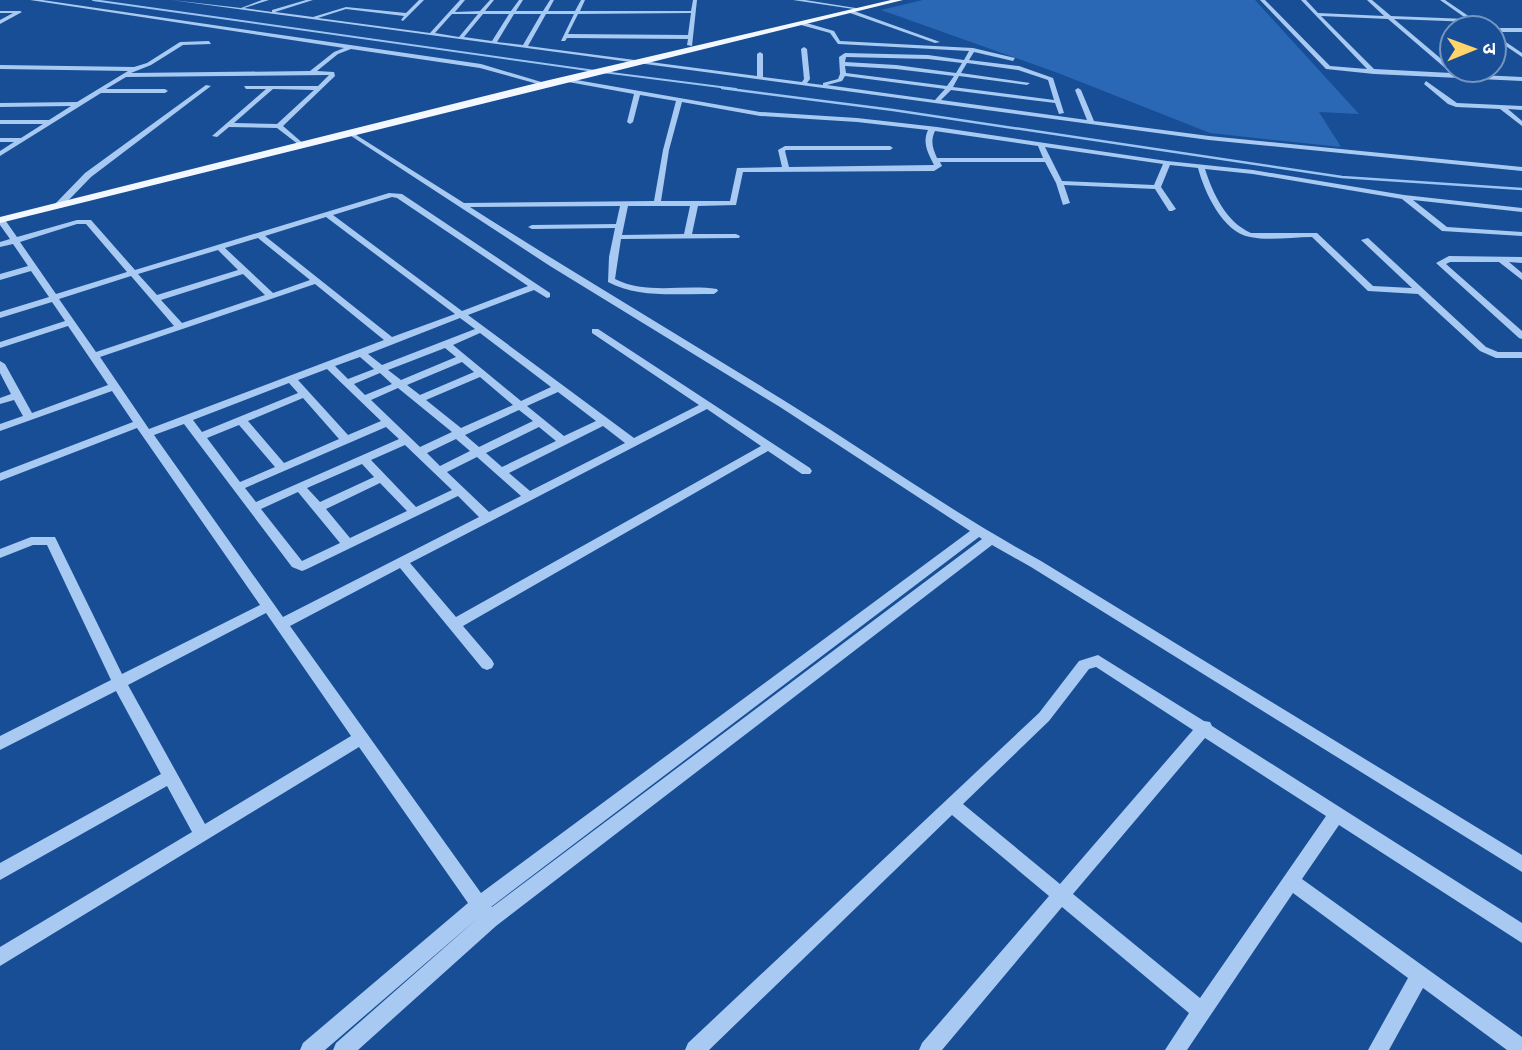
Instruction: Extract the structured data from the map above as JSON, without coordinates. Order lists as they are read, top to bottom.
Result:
{
  "north": "right"
}
